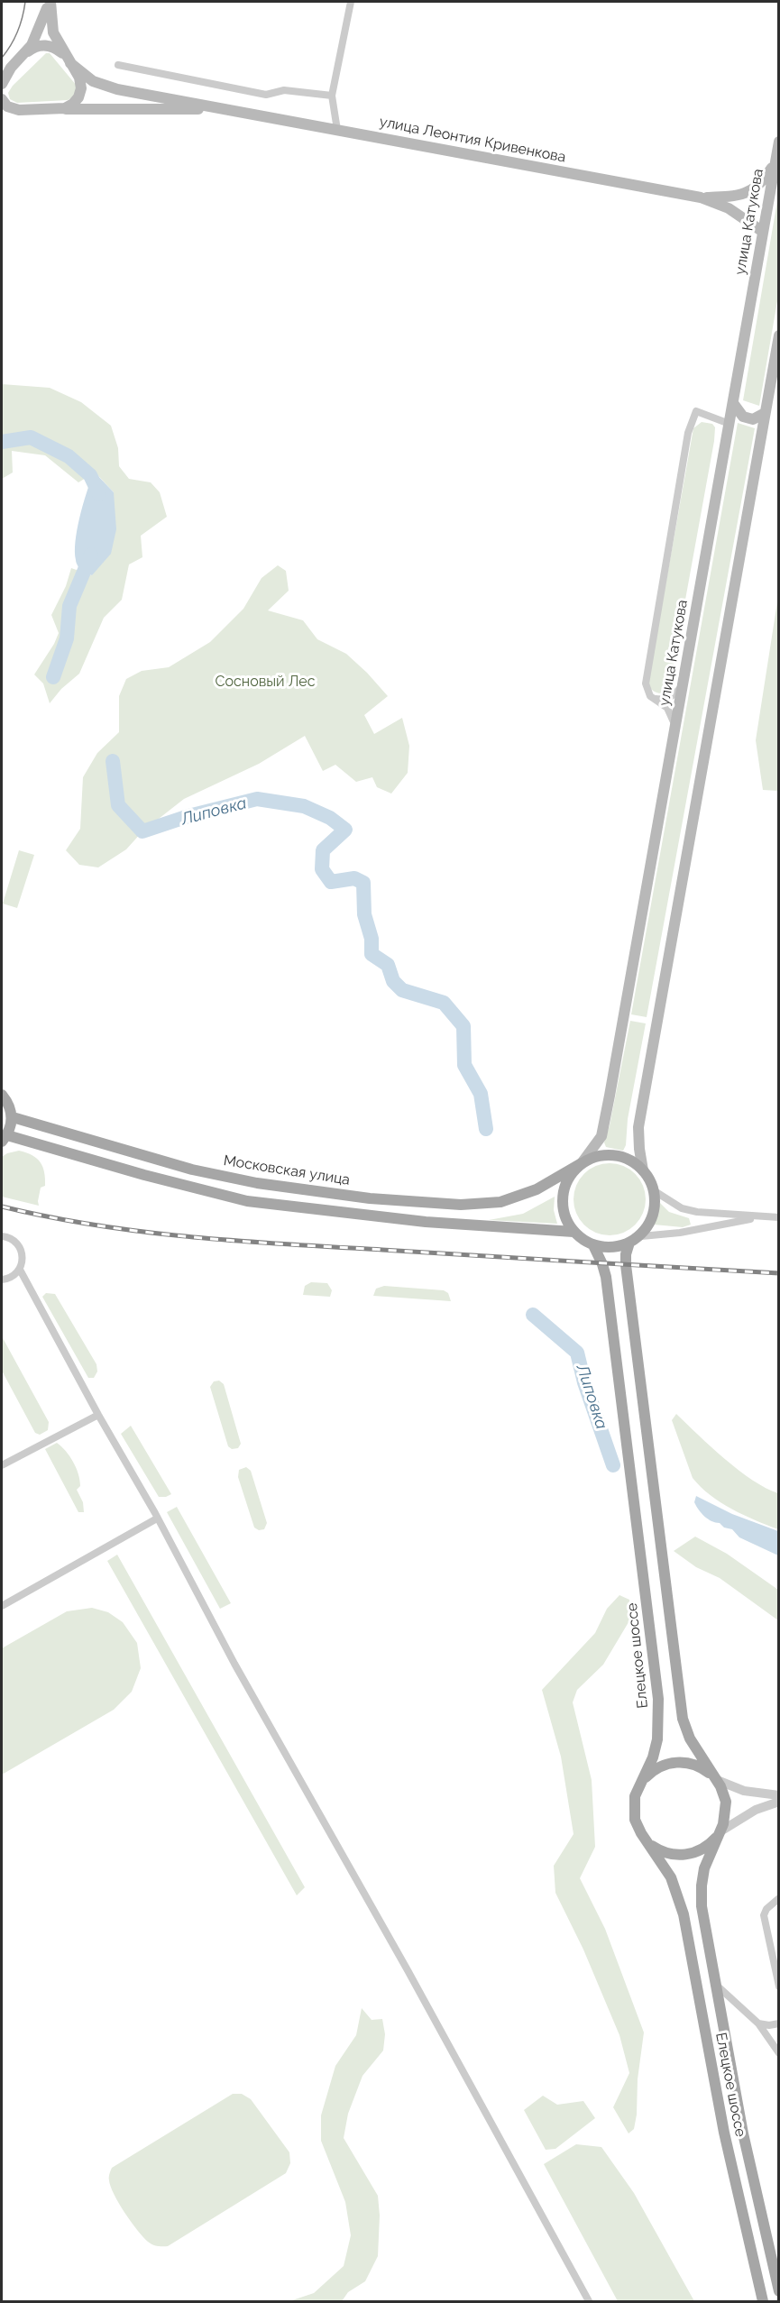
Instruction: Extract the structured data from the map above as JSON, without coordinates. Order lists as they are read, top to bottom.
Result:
{
  "streets": {
    "main road": [
      "улица Леонтия Кривенкова",
      "улица Катукова",
      "Московская улица",
      "Елецкое шоссе"
    ]
  },
  "crossings": [
    ["улица Катукова", "Московская улица"],
    ["улица Катукова", "Елецкое шоссе"],
    ["Московская улица", "Елецкое шоссе"]
  ],
  "water": ["Липовка"],
  "parks": ["Сосновый Лес"]
}
